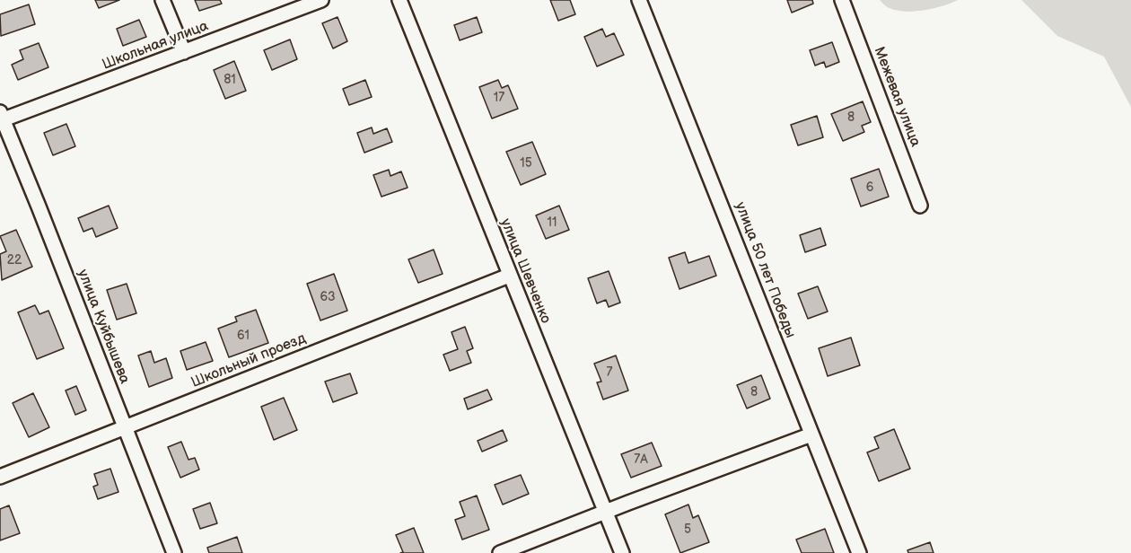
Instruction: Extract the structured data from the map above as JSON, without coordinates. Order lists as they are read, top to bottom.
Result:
{
  "streets": {
    "street": [
      "Школьная улица",
      "Межевая улица",
      "улица 50 лет Победы",
      "улица Шевченко",
      "улица Куйбышева",
      "Школьный проезд"
    ]
  },
  "crossings": [
    ["Школьная улица", "улица Куйбышева"],
    ["улица Шевченко", "Школьный проезд"],
    ["улица Куйбышева", "Школьный проезд"]
  ],
  "house_numbers": [
    "81",
    "17",
    "8",
    "15",
    "6",
    "11",
    "22",
    "63",
    "61",
    "7",
    "8",
    "7А",
    "5"
  ]
}
